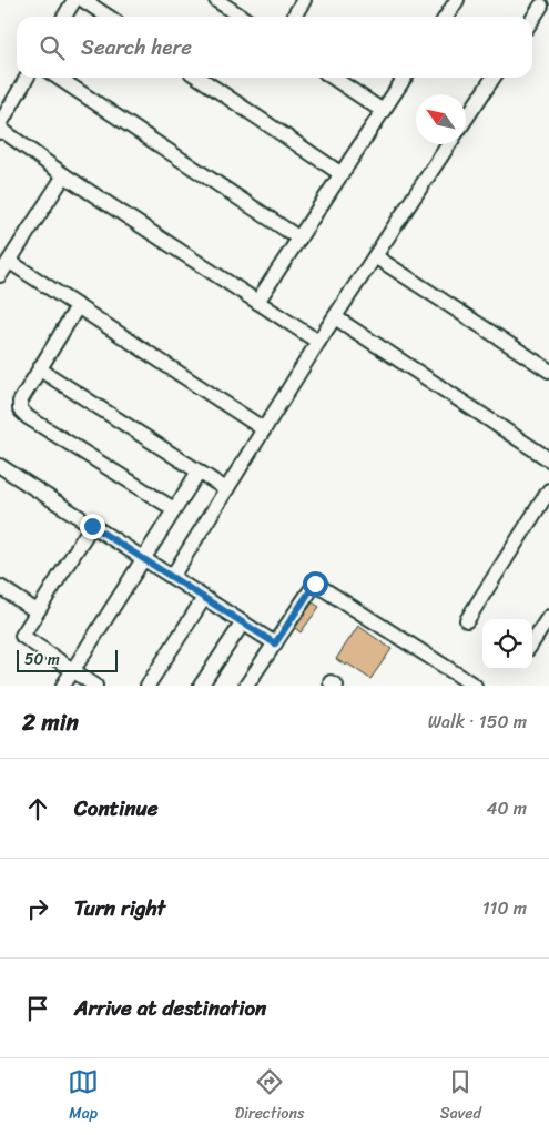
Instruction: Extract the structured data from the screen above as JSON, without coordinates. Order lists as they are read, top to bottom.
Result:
{
  "scale_bar": "50 m",
  "north": "top left",
  "page": {
    "search": "Search here",
    "scale": "50 m",
    "heading": ["2 min", "Walk · 150 m"],
    "list": [
      ["Continue", "40 m"],
      ["Turn right", "110 m"],
      "Arrive at destination"
    ],
    "nav": ["Map", "Directions", "Saved"]
  }
}
